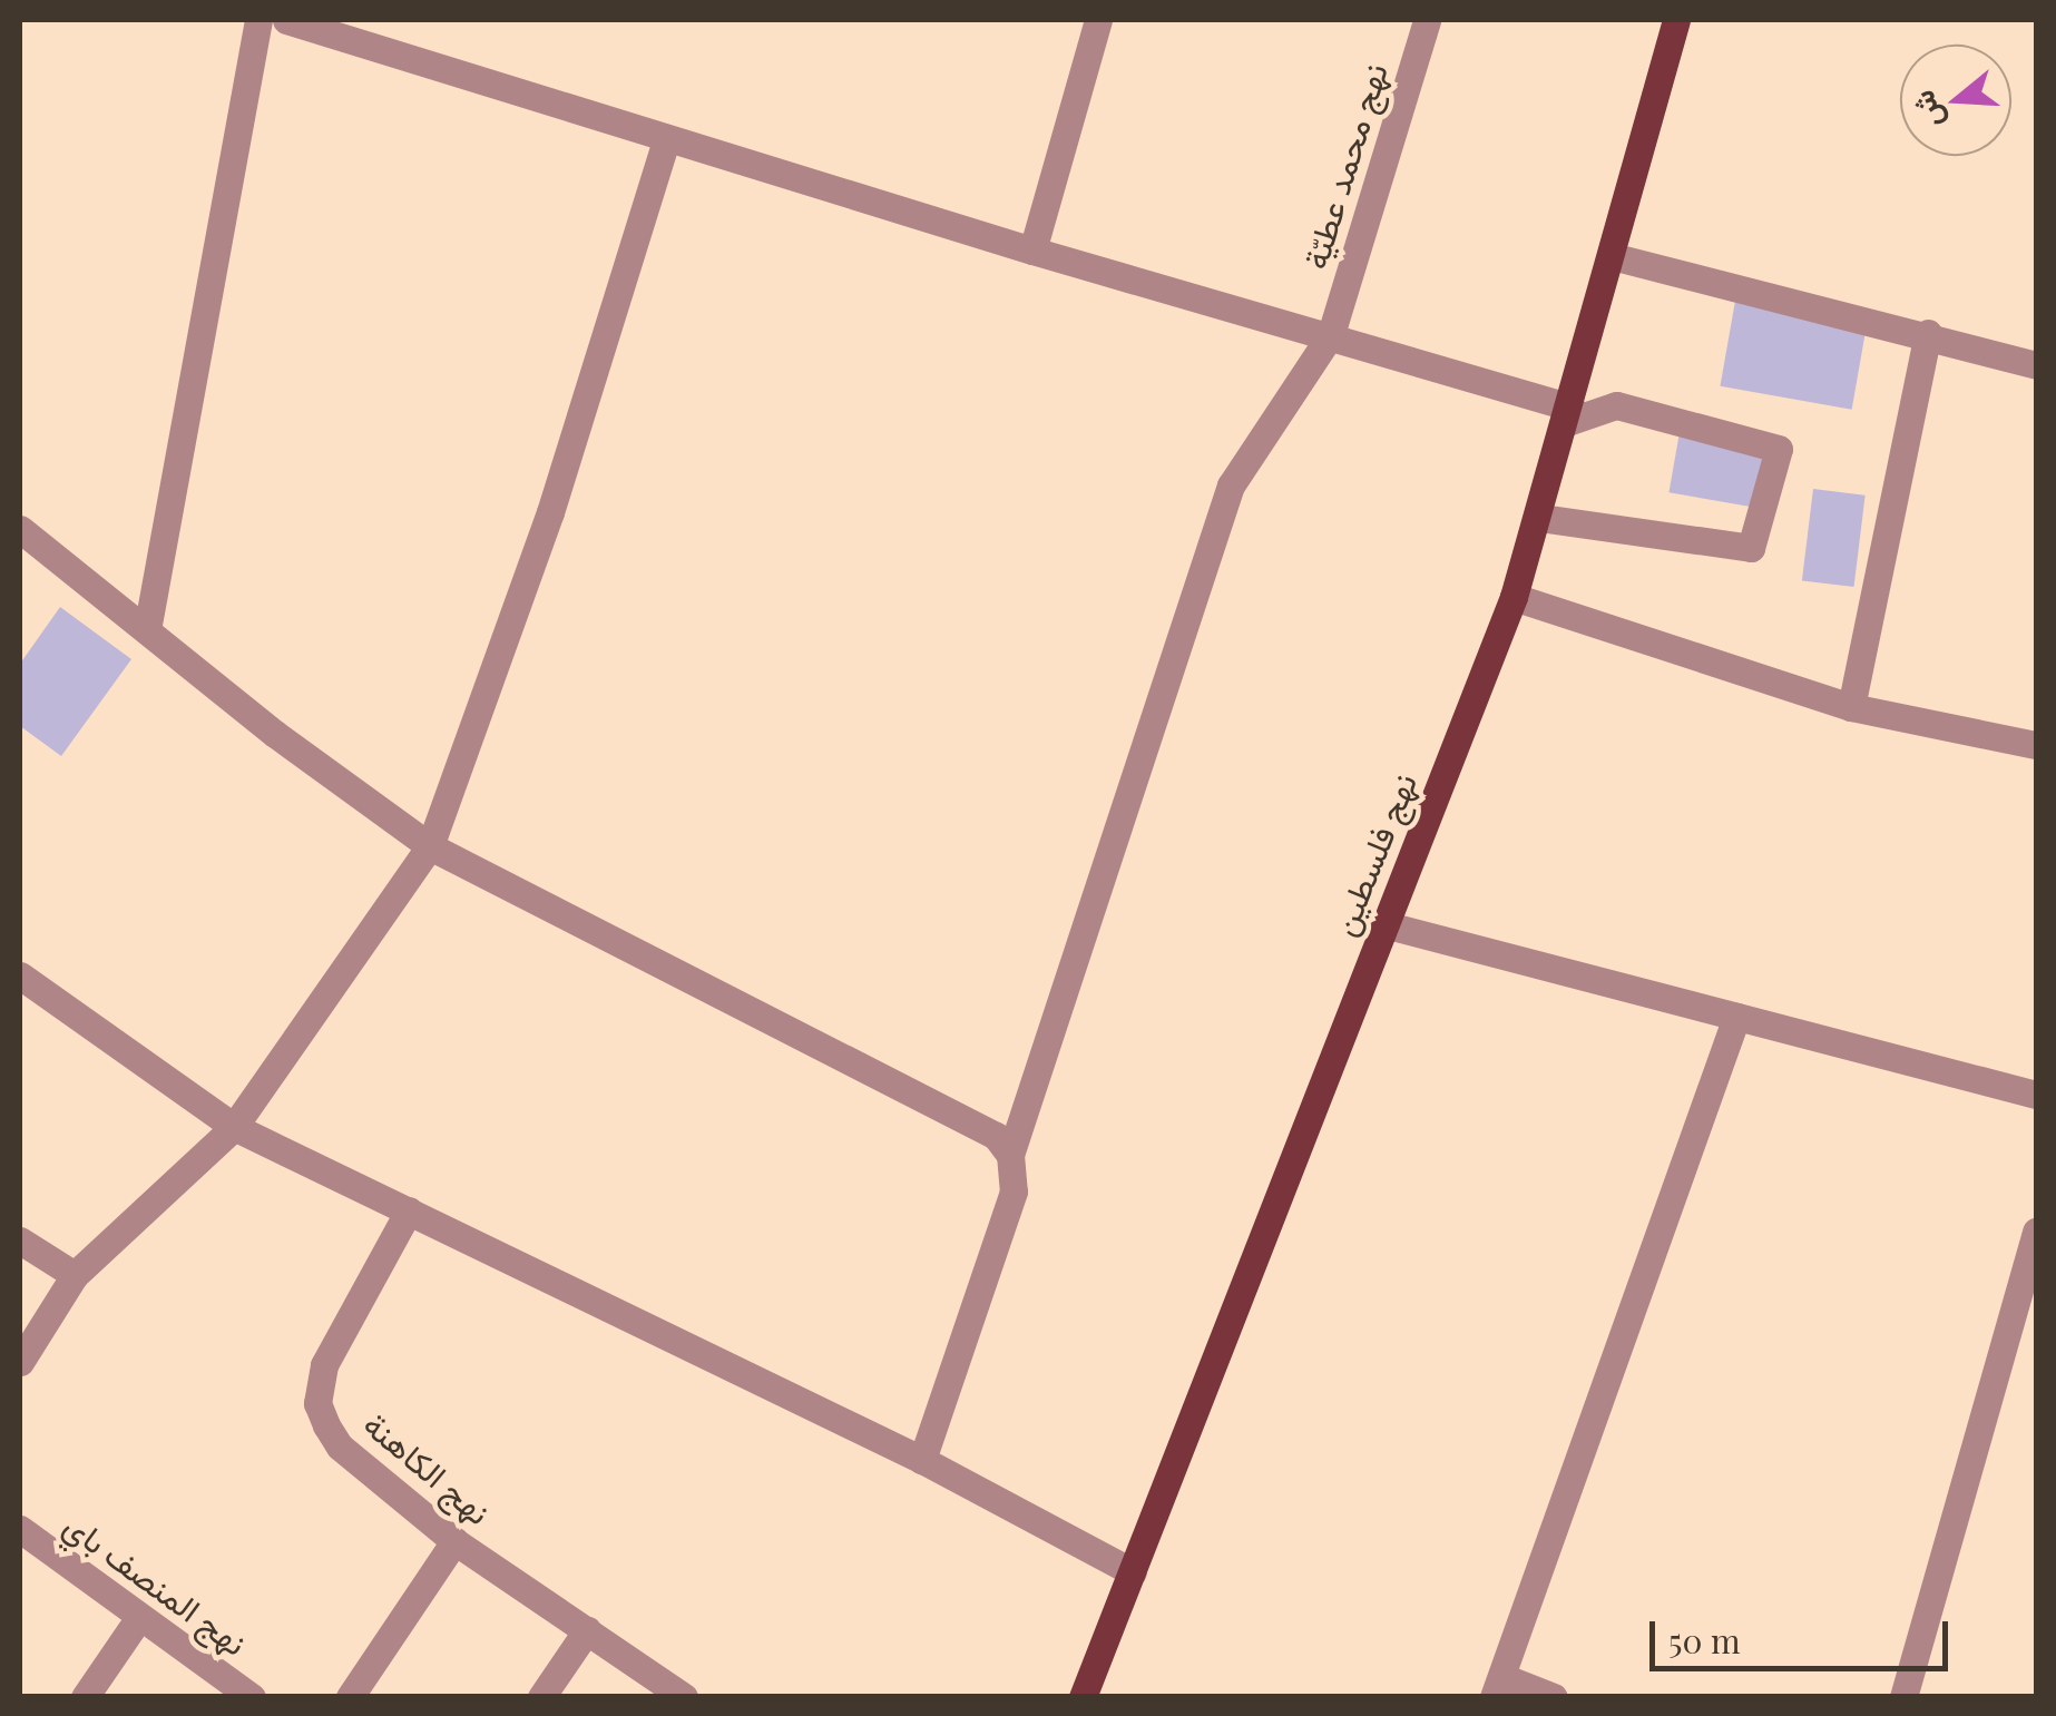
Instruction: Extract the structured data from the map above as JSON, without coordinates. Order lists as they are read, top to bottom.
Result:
{
  "streets": {
    "main road": ["نهج فلسطين"],
    "street": ["نهج محمد عطيّة", "نهج الكاهنة", "نهج المنصف باي"]
  },
  "scale_bar": "50 m",
  "north": "left"
}
